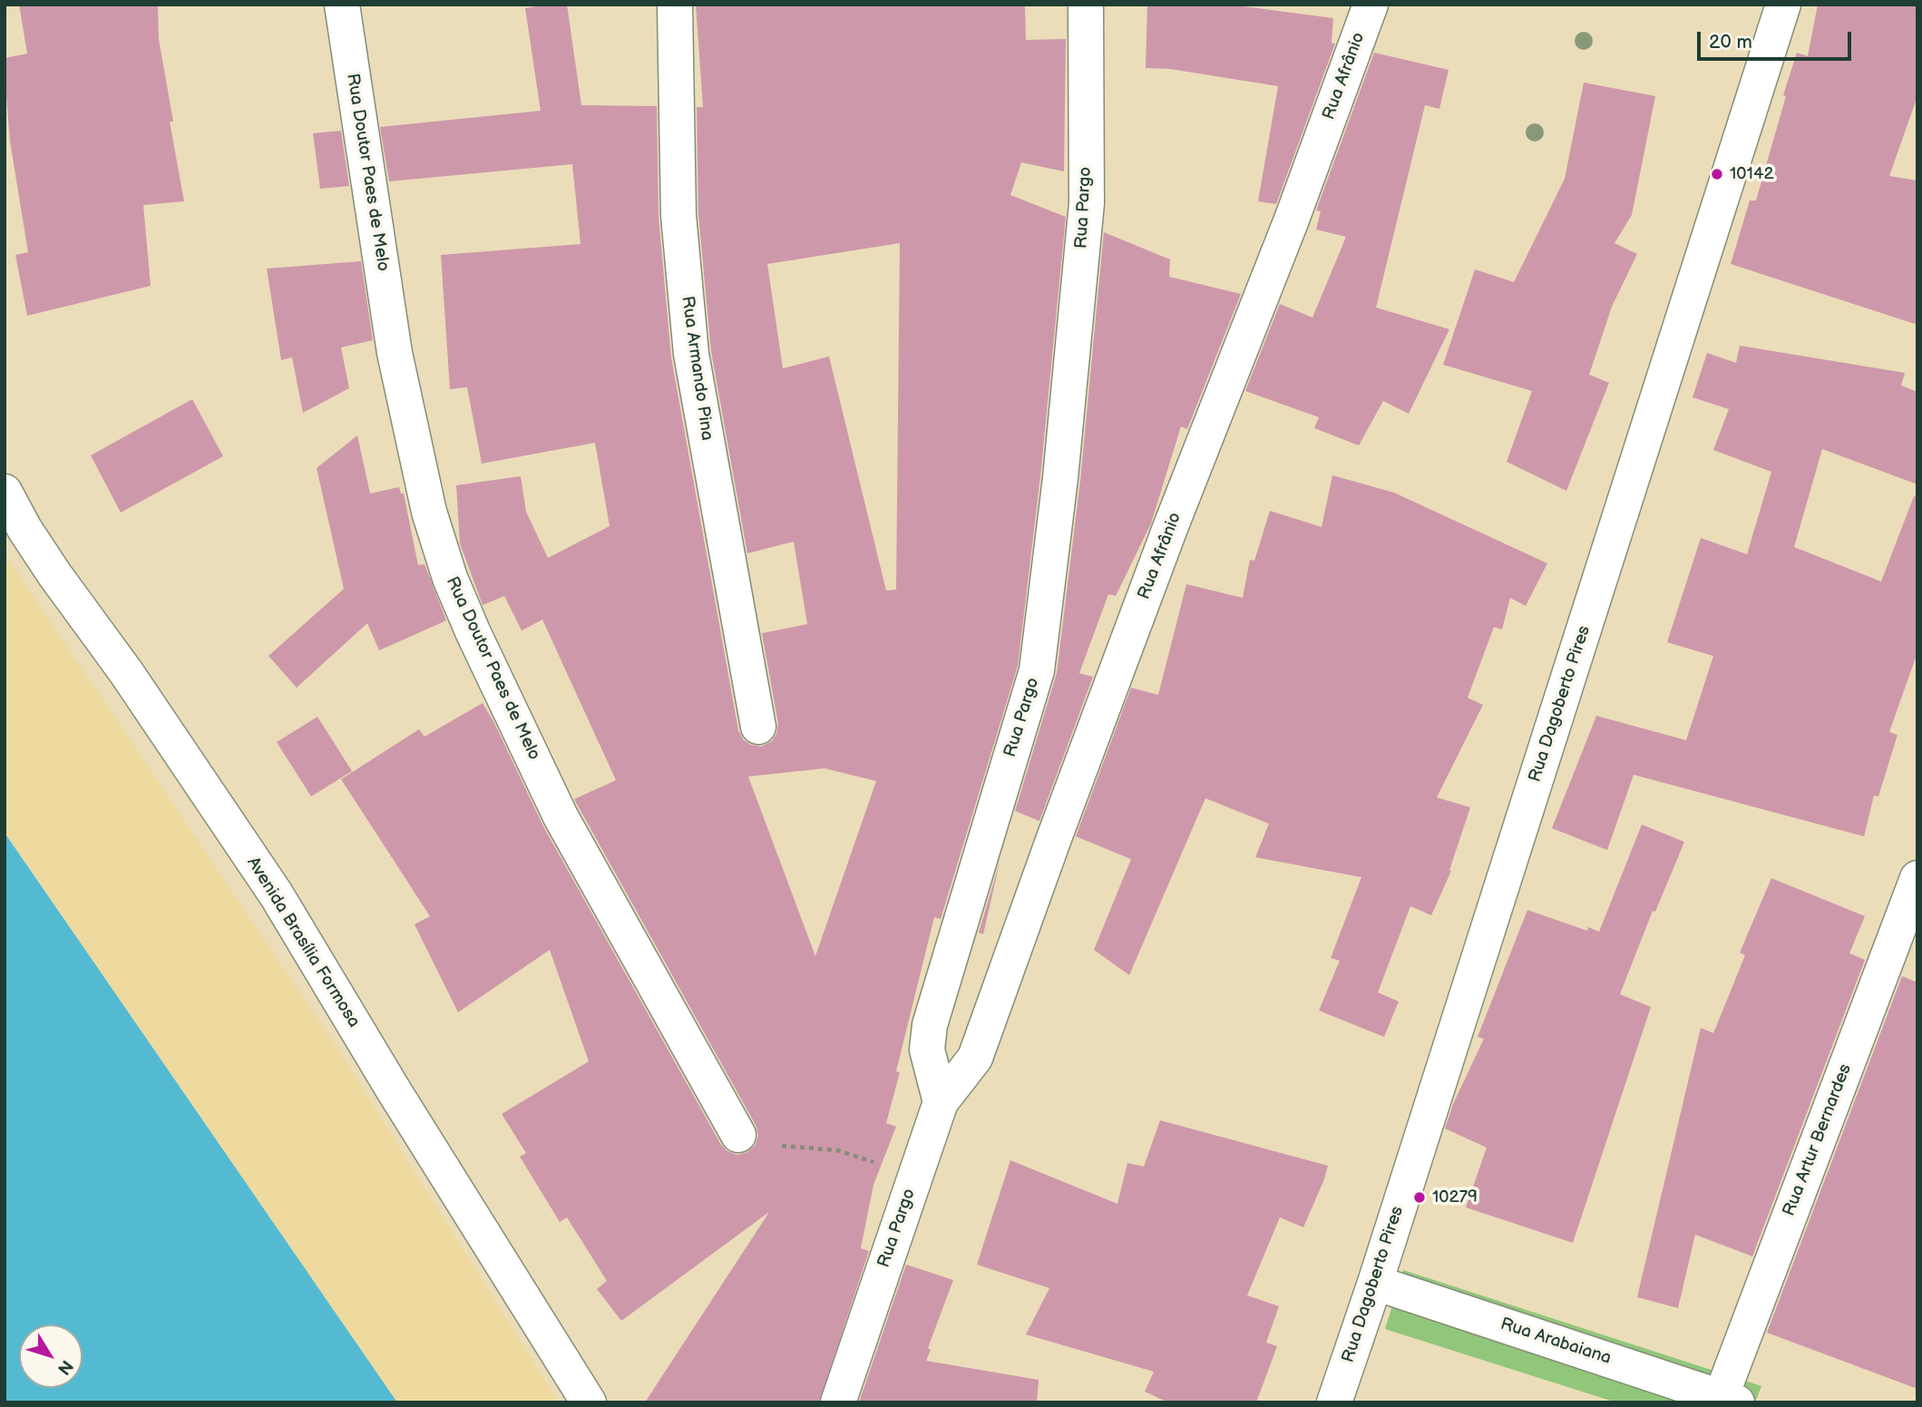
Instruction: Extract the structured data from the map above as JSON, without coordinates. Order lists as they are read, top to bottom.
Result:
{
  "streets": {
    "street": [
      "Rua Afrânio",
      "Rua Doutor Paes de Melo",
      "Rua Pargo",
      "Rua Armando Pina",
      "Rua Dagoberto Pires",
      "Avenida Brasília Formosa",
      "Rua Artur Bernardes",
      "Rua Arabaiana"
    ]
  },
  "crossings": [
    ["Rua Afrânio", "Rua Pargo"],
    ["Rua Dagoberto Pires", "Rua Arabaiana"],
    ["Rua Artur Bernardes", "Rua Arabaiana"]
  ],
  "places": ["10142", "10279"],
  "scale_bar": "20 m",
  "north": "bottom right"
}
